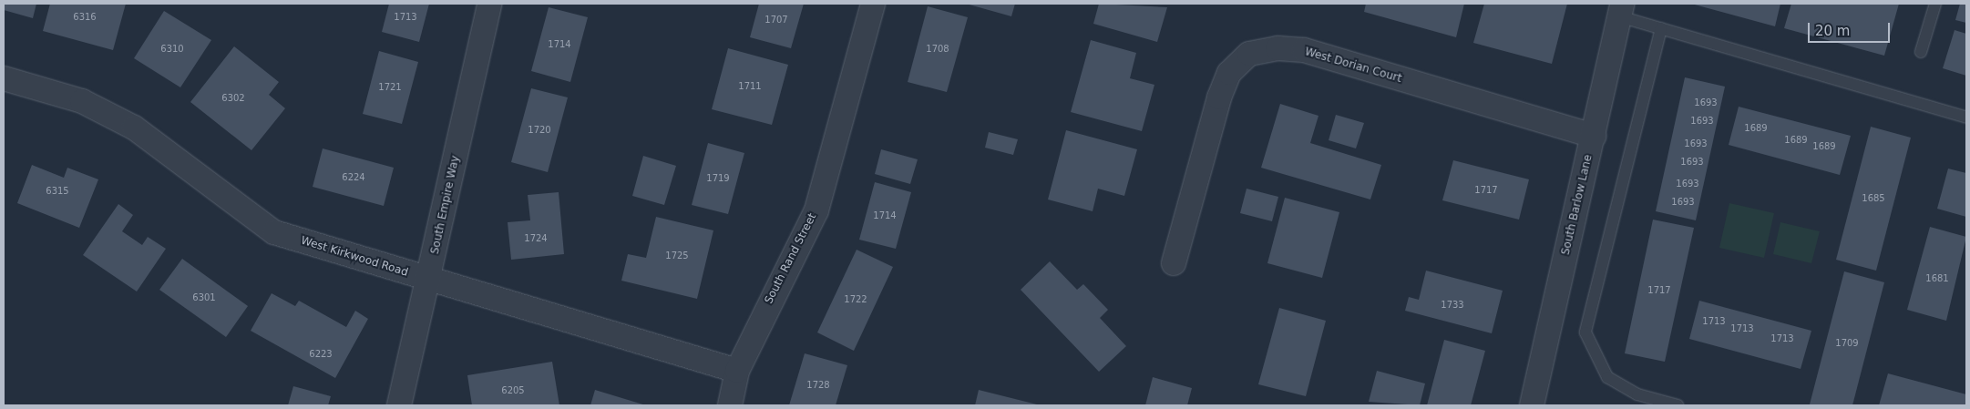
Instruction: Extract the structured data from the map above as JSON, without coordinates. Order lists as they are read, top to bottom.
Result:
{
  "streets": {
    "street": [
      "West Dorian Court",
      "South Empire Way",
      "South Barlow Lane",
      "West Kirkwood Road",
      "South Rand Street"
    ]
  },
  "crossings": [
    ["West Dorian Court", "South Barlow Lane"],
    ["South Empire Way", "West Kirkwood Road"],
    ["West Kirkwood Road", "South Rand Street"]
  ],
  "house_numbers": [
    "6316",
    "1713",
    "1707",
    "1714",
    "6310",
    "1708",
    "1711",
    "1721",
    "6302",
    "1693",
    "1693",
    "1689",
    "1720",
    "1689",
    "1693",
    "1689",
    "1693",
    "6224",
    "1719",
    "1693",
    "1717",
    "6315",
    "1685",
    "1693",
    "1714",
    "1724",
    "1725",
    "1681",
    "1717",
    "6301",
    "1722",
    "1733",
    "1713",
    "1713",
    "1713",
    "1709",
    "6223",
    "1728",
    "6205"
  ],
  "scale_bar": "20 m"
}
